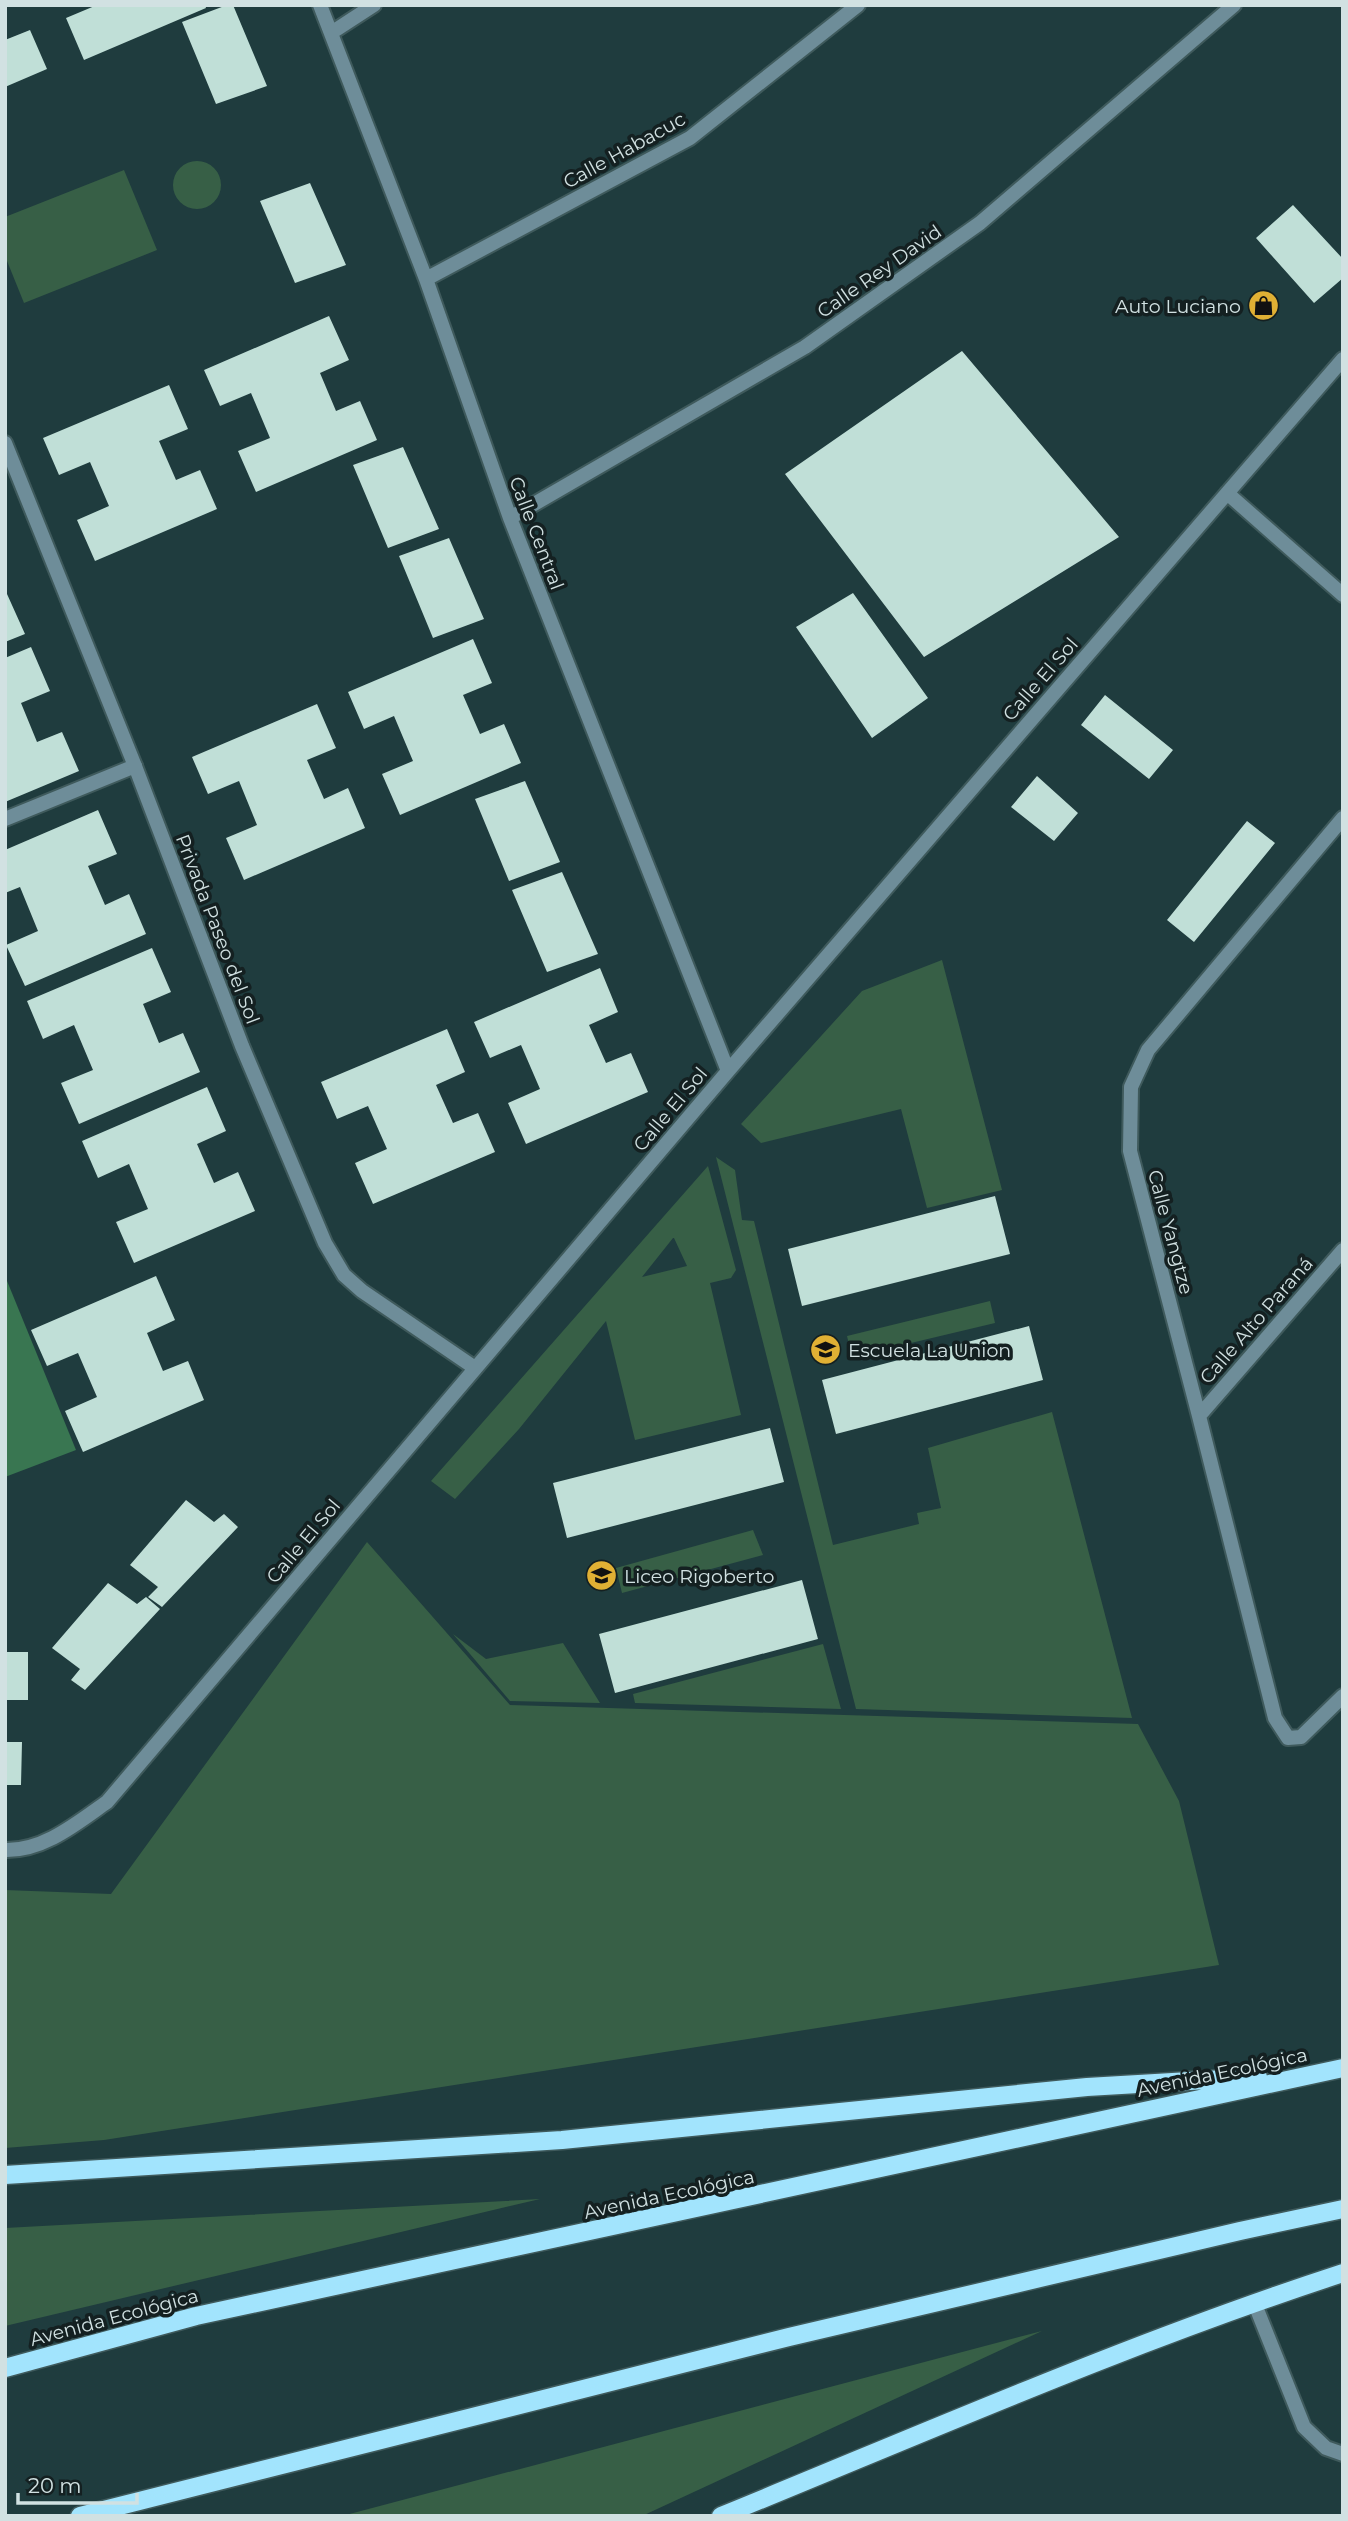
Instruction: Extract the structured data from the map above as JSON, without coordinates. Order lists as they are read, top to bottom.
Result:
{
  "streets": {
    "main road": ["Avenida Ecológica"],
    "street": [
      "Calle Habacuc",
      "Calle Rey David",
      "Calle Central",
      "Calle El Sol",
      "Privada Paseo del Sol",
      "Calle Yangtze",
      "Calle Alto Paraná"
    ]
  },
  "crossings": [
    ["Calle Habacuc", "Calle Central"],
    ["Calle Rey David", "Calle Central"],
    ["Calle Central", "Calle El Sol"],
    ["Calle El Sol", "Privada Paseo del Sol"],
    ["Calle Yangtze", "Calle Alto Paraná"]
  ],
  "places": {
    "shop": ["Auto Luciano"],
    "school or university": ["Escuela La Union", "Liceo Rigoberto"]
  },
  "scale_bar": "20 m"
}
